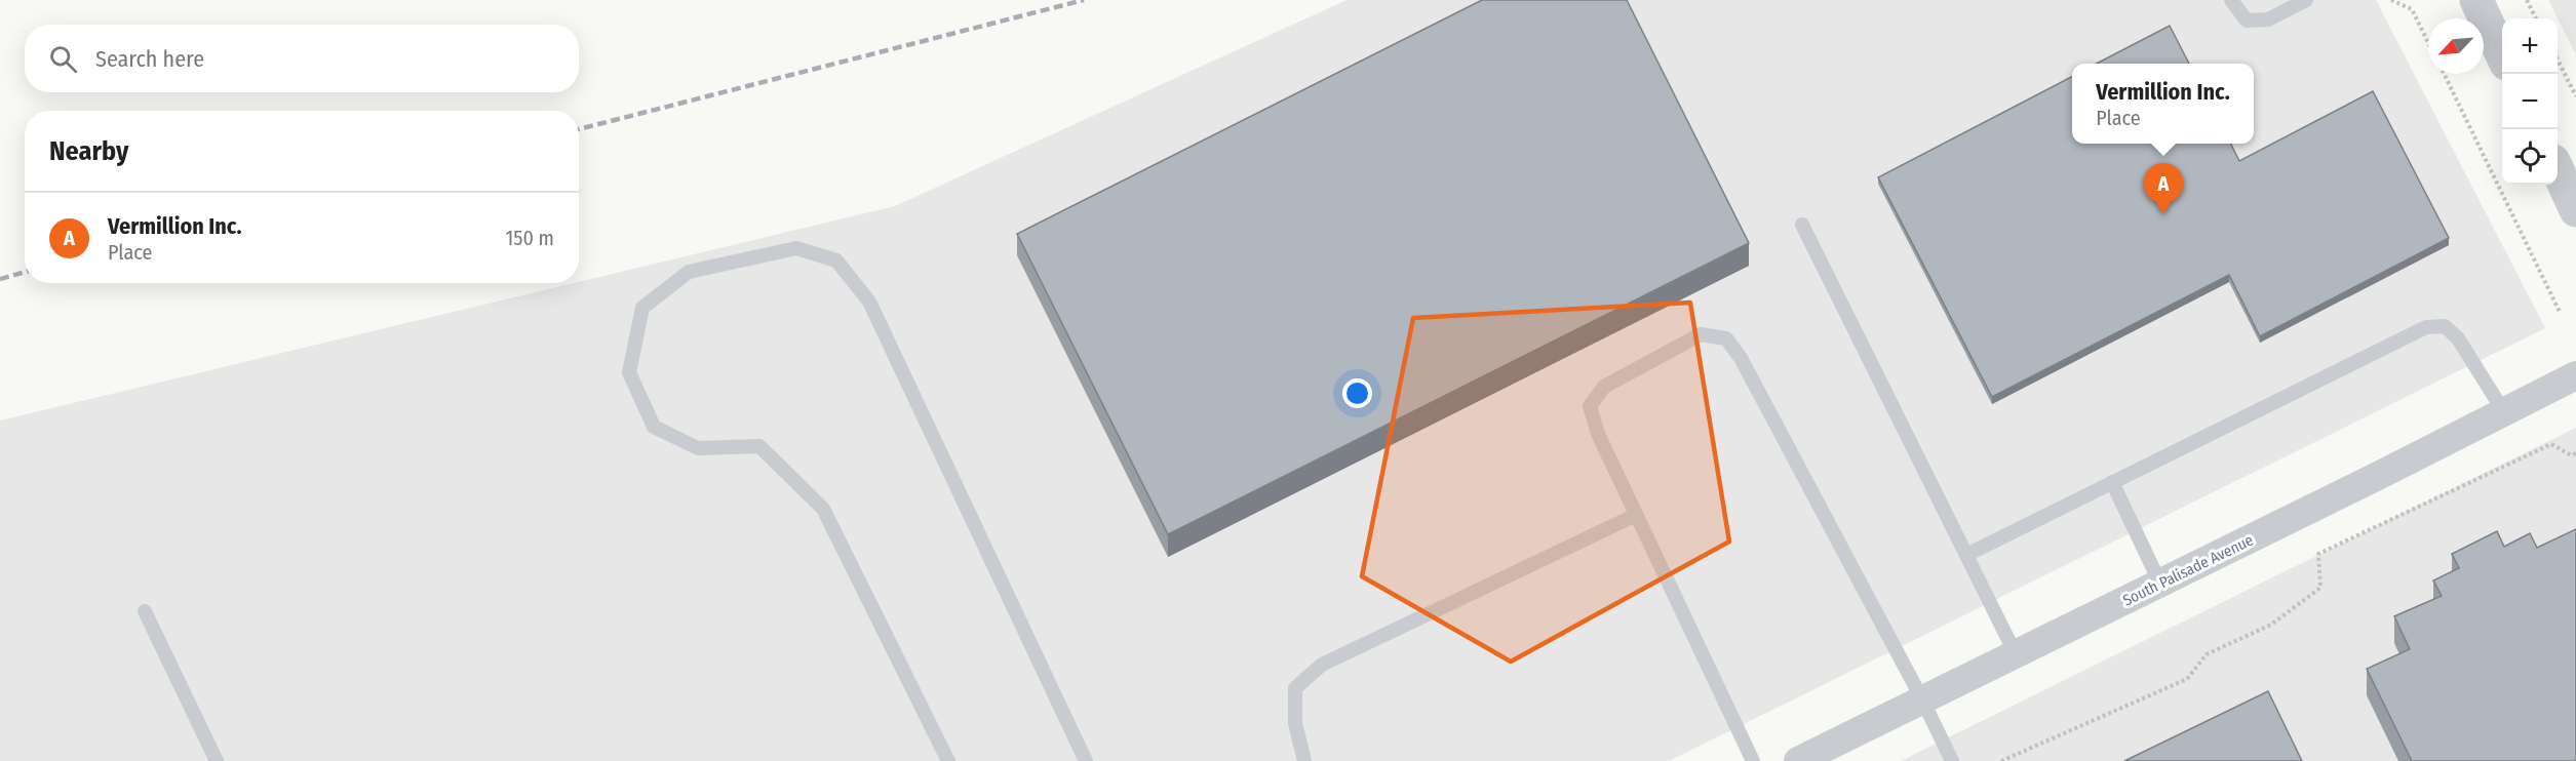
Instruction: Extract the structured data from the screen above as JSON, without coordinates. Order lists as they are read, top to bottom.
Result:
{
  "streets": {
    "street": ["South Palisade Avenue"]
  },
  "north": "bottom left",
  "page": {
    "map_buttons": ["+", "−"],
    "search": "Search here",
    "popup": ["Vermillion Inc.", "Place"],
    "heading": "Nearby",
    "pins": "A",
    "list": [
      {
        "mark": "A",
        "name": "Vermillion Inc.",
        "note": "Place",
        "value": "150 m"
      }
    ]
  }
}
